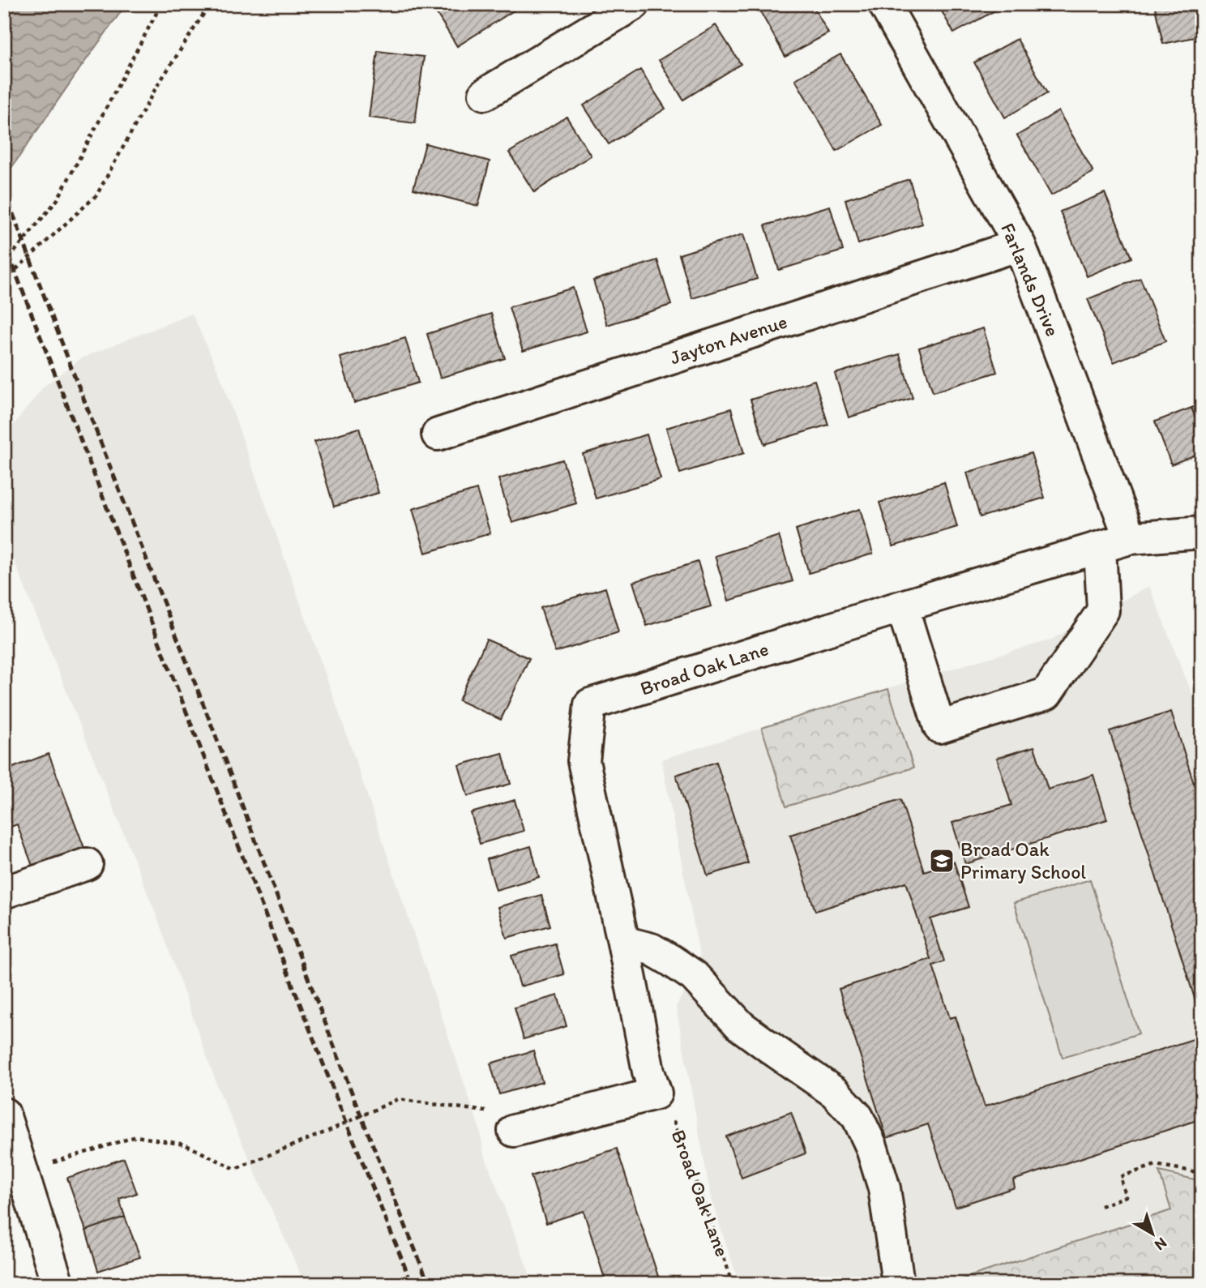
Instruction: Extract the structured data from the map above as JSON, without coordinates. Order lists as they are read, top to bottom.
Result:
{
  "streets": {
    "street": ["Farlands Drive", "Jayton Avenue", "Broad Oak Lane"]
  },
  "crossings": [
    ["Farlands Drive", "Jayton Avenue"],
    ["Farlands Drive", "Broad Oak Lane"]
  ],
  "places": {
    "school or university": ["Broad Oak Primary School"]
  },
  "north": "bottom right"
}
